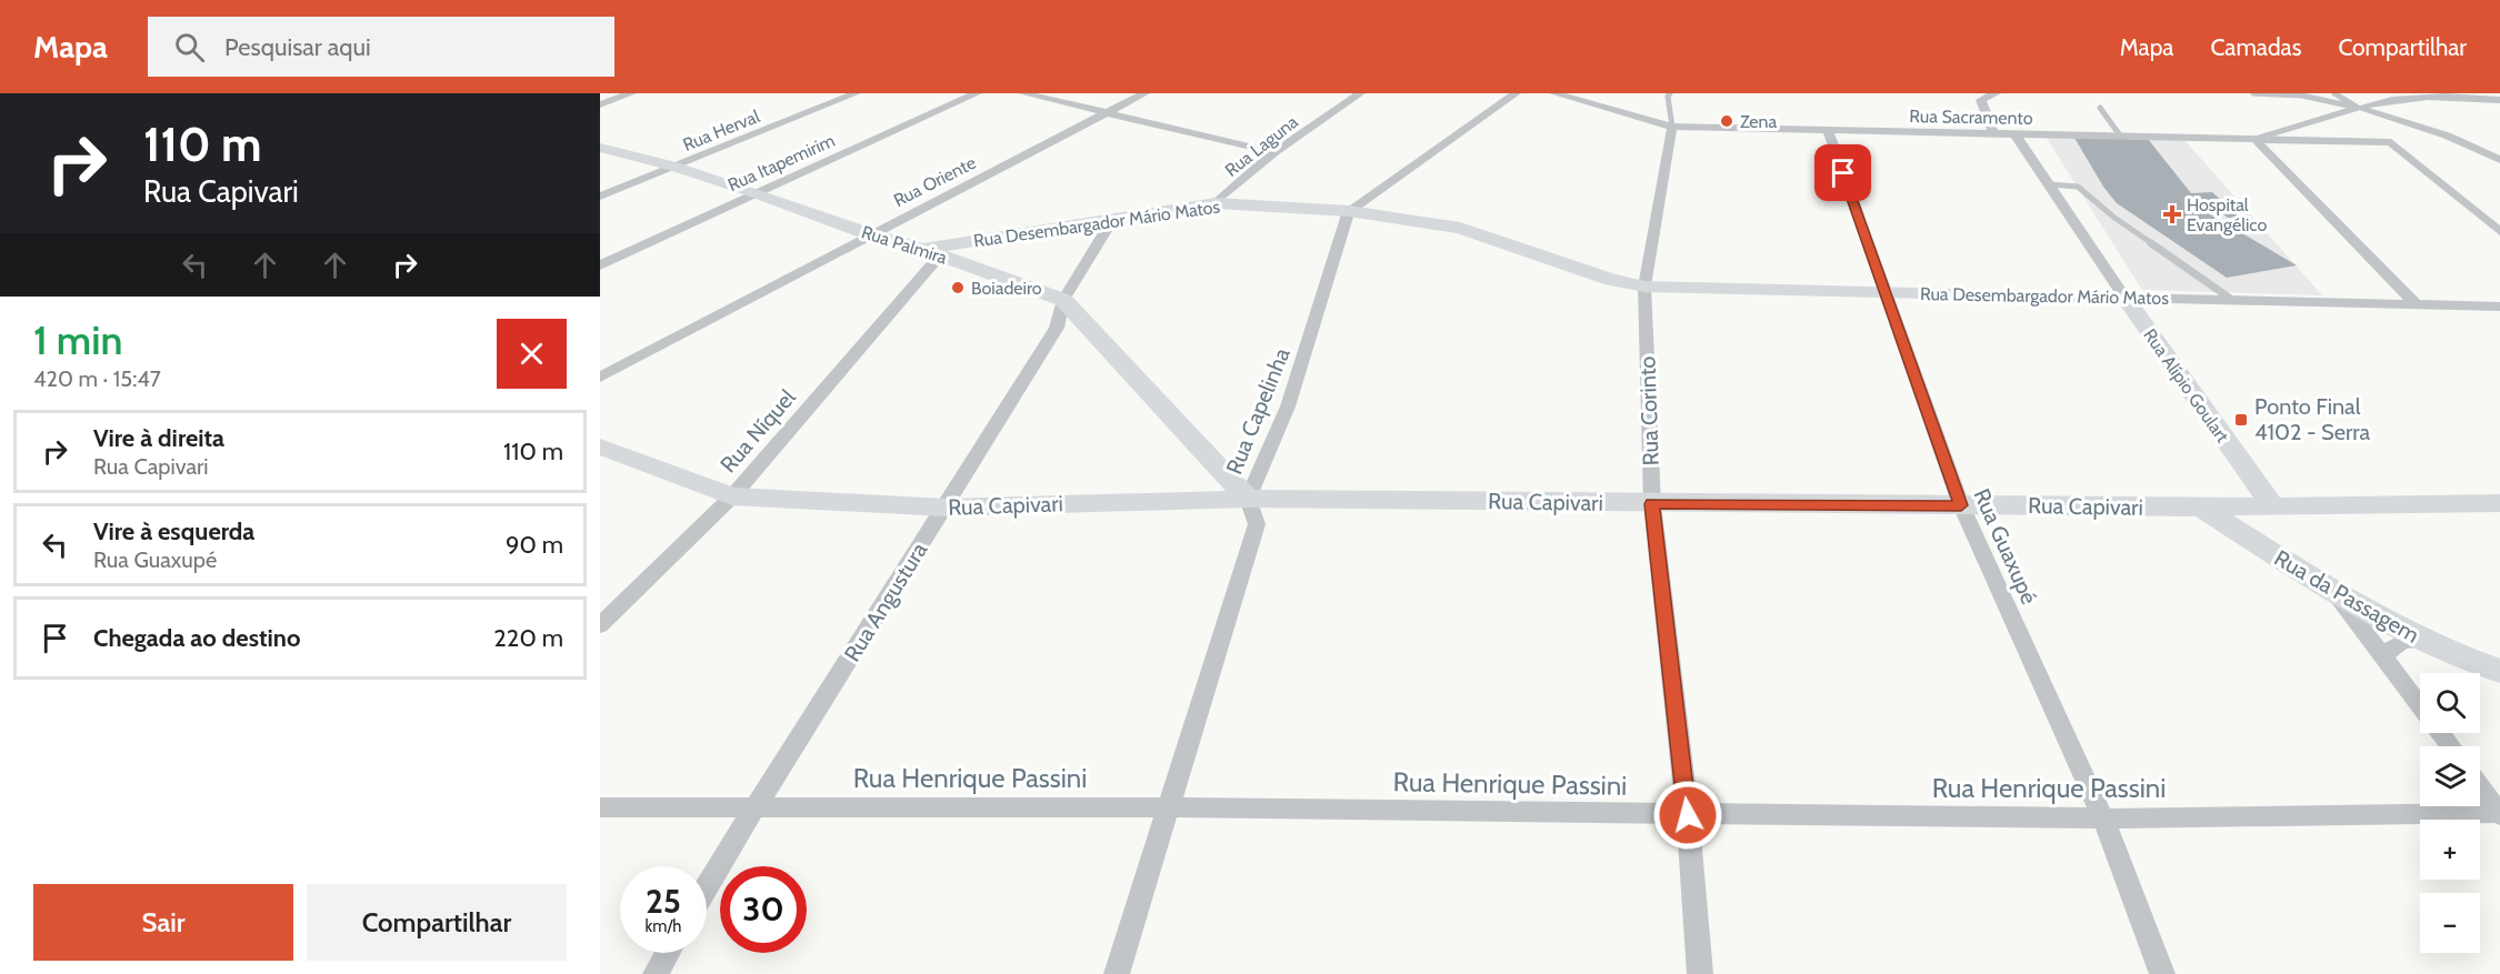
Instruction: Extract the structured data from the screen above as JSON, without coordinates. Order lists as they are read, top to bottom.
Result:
{
  "streets": {
    "street": [
      "Rua Sacramento",
      "Rua Herval",
      "Rua Laguna",
      "Rua Itapemirim",
      "Rua Oriente",
      "Rua Desembargador Mário Matos",
      "Rua Palmira",
      "Rua Alípio Goulart",
      "Rua Capelinha",
      "Rua Corinto",
      "Rua Níquel",
      "Rua Capivari",
      "Rua Guaxupé",
      "Rua da Passagem",
      "Rua Angustura",
      "Rua Henrique Passini"
    ]
  },
  "crossings": [
    ["Rua Sacramento", "Rua Alípio Goulart"],
    ["Rua Sacramento", "Rua Corinto"],
    ["Rua Sacramento", "Rua Guaxupé"],
    ["Rua Herval", "Rua Palmira"],
    ["Rua Laguna", "Rua Desembargador Mário Matos"],
    ["Rua Itapemirim", "Rua Palmira"],
    ["Rua Oriente", "Rua Palmira"],
    ["Rua Desembargador Mário Matos", "Rua Palmira"],
    ["Rua Desembargador Mário Matos", "Rua Alípio Goulart"],
    ["Rua Desembargador Mário Matos", "Rua Capelinha"],
    ["Rua Desembargador Mário Matos", "Rua Corinto"],
    ["Rua Desembargador Mário Matos", "Rua Níquel"],
    ["Rua Desembargador Mário Matos", "Rua Guaxupé"],
    ["Rua Desembargador Mário Matos", "Rua Angustura"],
    ["Rua Palmira", "Rua Capelinha"],
    ["Rua Palmira", "Rua Níquel"],
    ["Rua Palmira", "Rua Capivari"],
    ["Rua Palmira", "Rua Angustura"],
    ["Rua Alípio Goulart", "Rua Capivari"],
    ["Rua Capelinha", "Rua Capivari"],
    ["Rua Capelinha", "Rua Henrique Passini"],
    ["Rua Corinto", "Rua Capivari"],
    ["Rua Corinto", "Rua Henrique Passini"],
    ["Rua Níquel", "Rua Capivari"],
    ["Rua Capivari", "Rua Guaxupé"],
    ["Rua Capivari", "Rua da Passagem"],
    ["Rua Capivari", "Rua Angustura"],
    ["Rua Guaxupé", "Rua Henrique Passini"],
    ["Rua Angustura", "Rua Henrique Passini"]
  ],
  "places": {
    "other": ["Zena", "Boiadeiro"],
    "health": ["Hospital Evangélico"],
    "transit": ["Ponto Final 4102 - Serra"]
  },
  "page": {
    "header": "Mapa",
    "search": "Pesquisar aqui",
    "nav": ["Mapa", "Camadas", "Compartilhar"],
    "turn": ["110 m", "Rua Capivari"],
    "heading": ["1 min", "420 m · 15:47"],
    "list": [
      {
        "name": "Vire à direita",
        "note": "Rua Capivari",
        "value": "110 m"
      },
      {
        "name": "Vire à esquerda",
        "note": "Rua Guaxupé",
        "value": "90 m"
      },
      {
        "name": "Chegada ao destino",
        "value": "220 m"
      }
    ],
    "map_buttons": ["+", "−"],
    "speed": "25 km/h",
    "limit": "30",
    "buttons": ["Sair", "Compartilhar"]
  }
}
